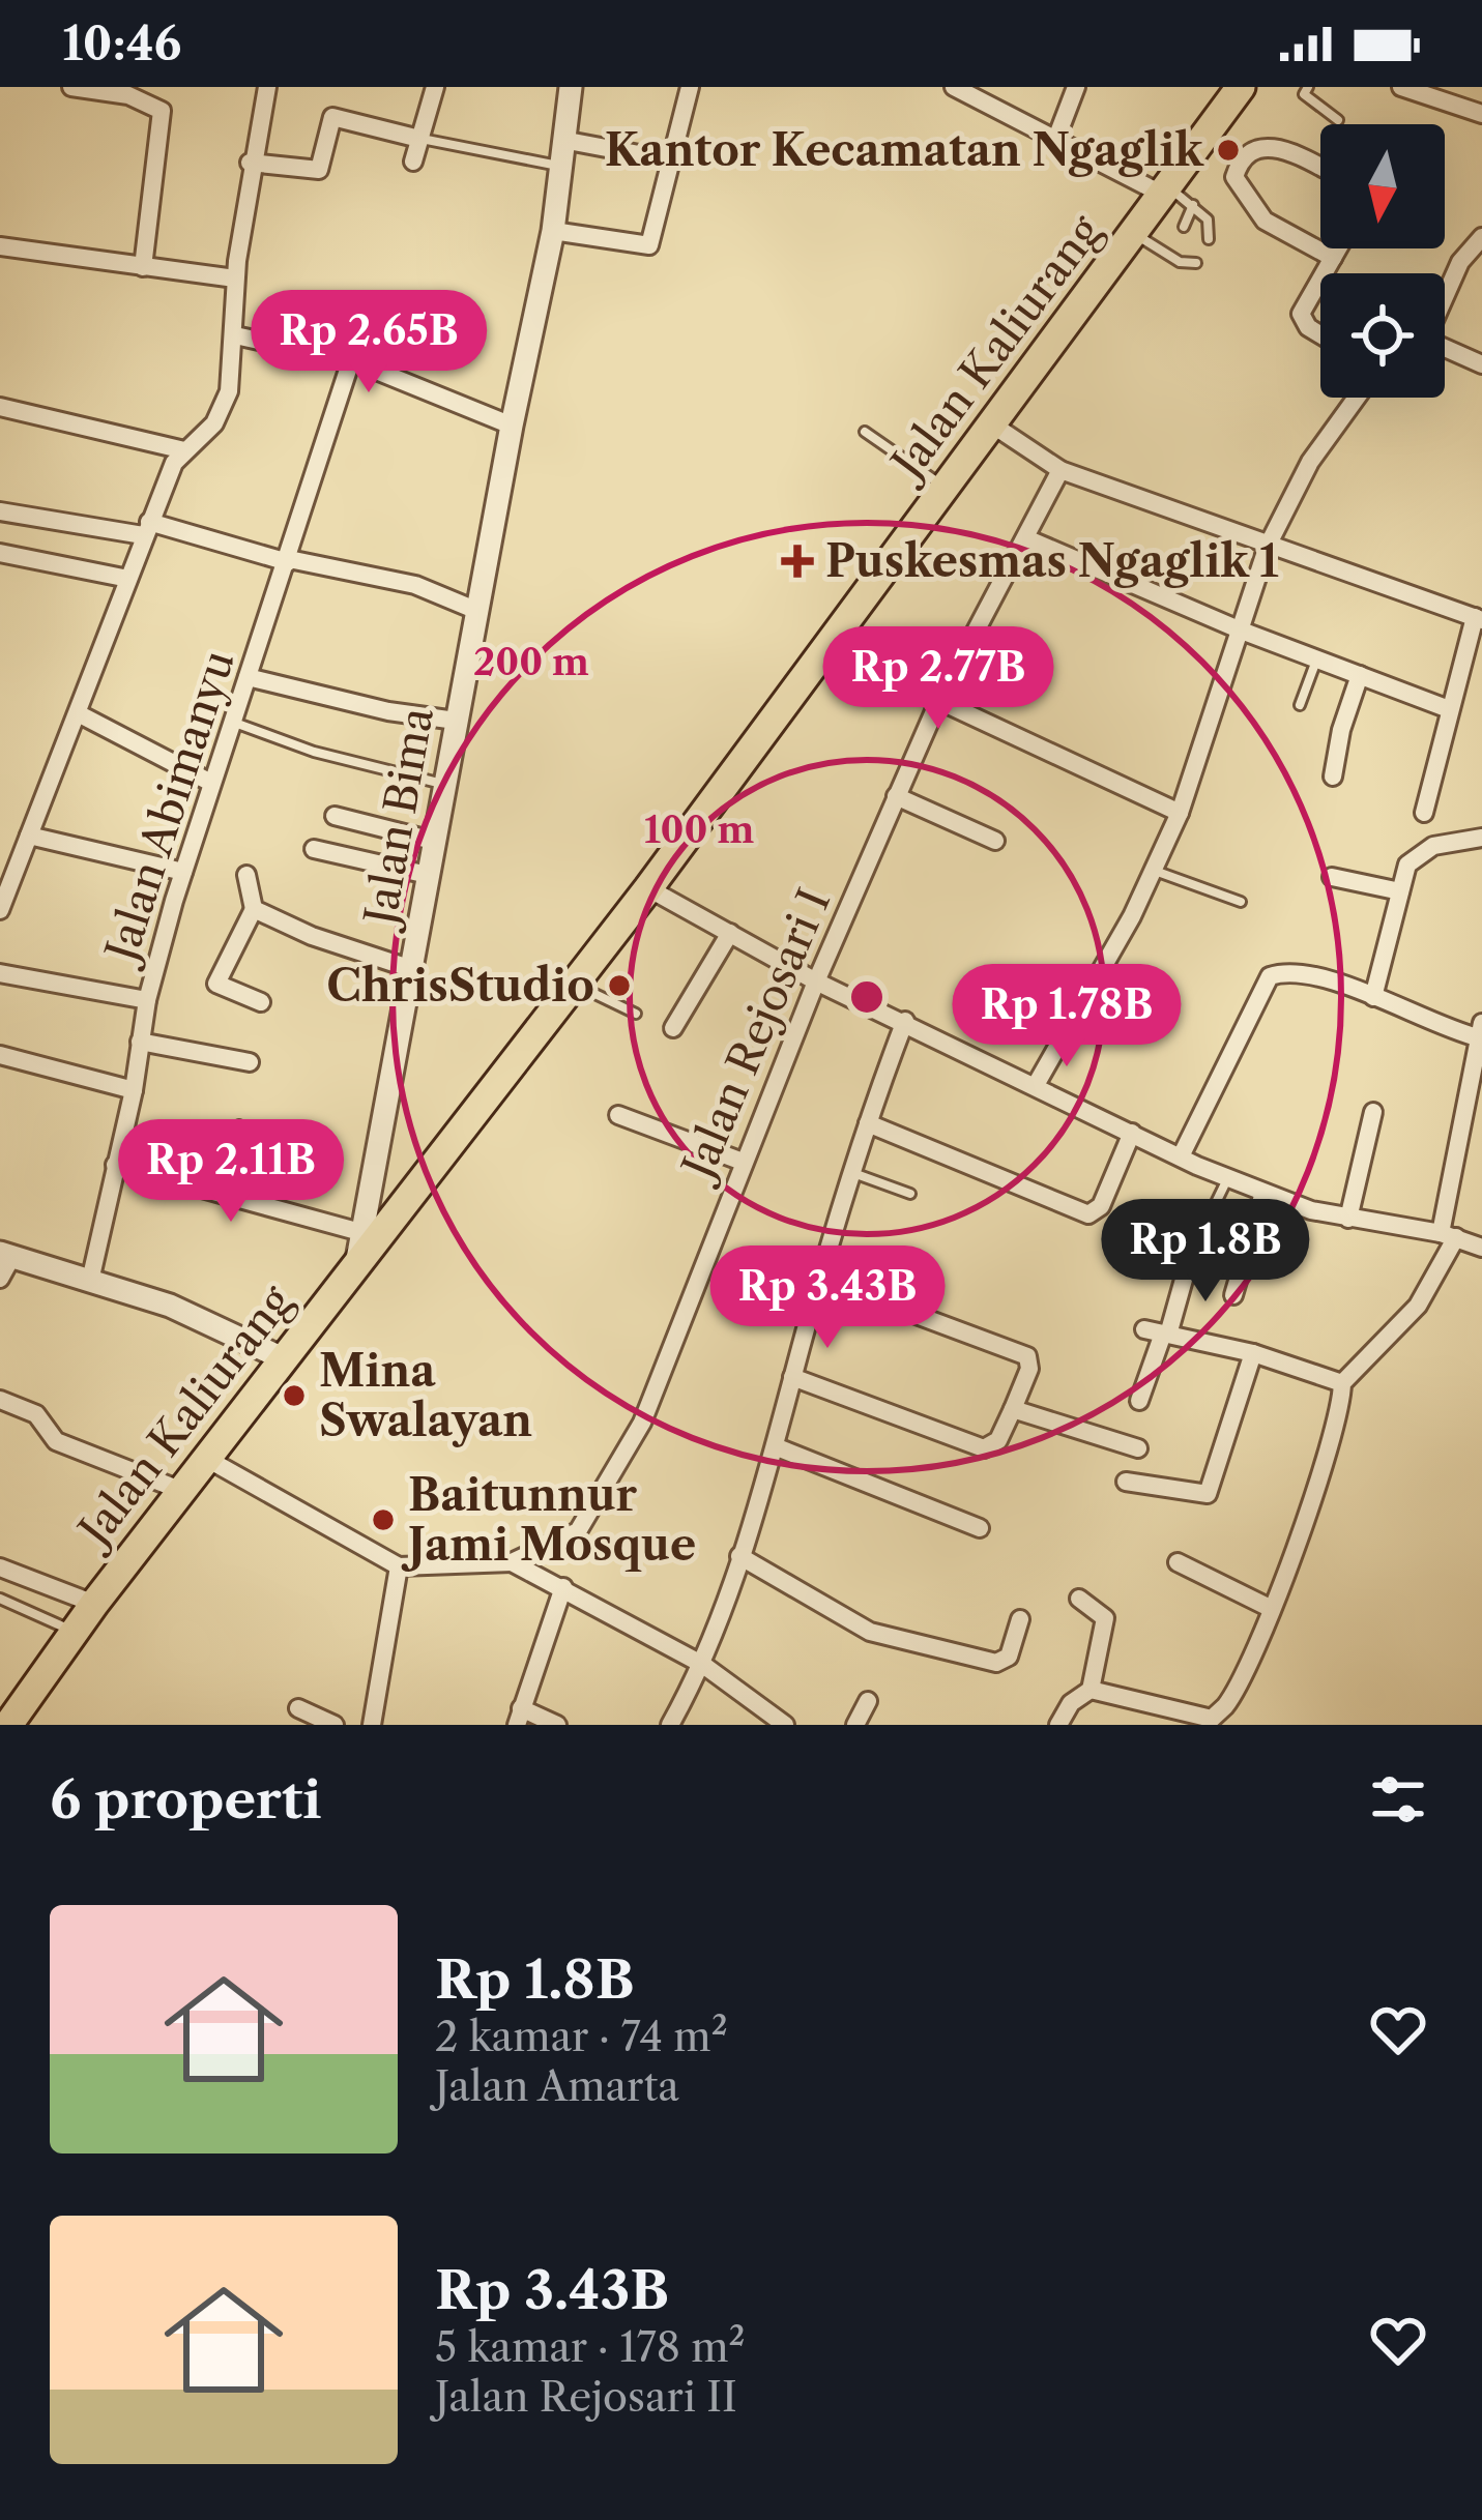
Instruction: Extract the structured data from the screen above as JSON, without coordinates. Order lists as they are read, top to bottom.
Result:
{
  "streets": {
    "main road": ["Jalan Kaliurang"],
    "street": ["Jalan Abimanyu", "Jalan Bima", "Jalan Rejosari I"]
  },
  "crossings": [
    ["Jalan Kaliurang", "Jalan Bima"]
  ],
  "places": {
    "other": [
      "Kantor Kecamatan Ngaglik",
      "ChrisStudio",
      "Mina Swalayan",
      "Baitunnur Jami Mosque"
    ],
    "health": ["Puskesmas Ngaglik 1"]
  },
  "north": "bottom",
  "page": {
    "status": "10:46",
    "price": [
      "Rp 2.65B",
      "Rp 2.77B",
      "Rp 1.78B",
      "Rp 2.11B",
      "Rp 1.8B",
      "Rp 3.43B"
    ],
    "heading": "6 properti",
    "list": [
      {
        "name": "Rp 1.8B",
        "note": "2 kamar · 74 m² · Jalan Amarta"
      },
      {
        "name": "Rp 3.43B",
        "note": "5 kamar · 178 m² · Jalan Rejosari II"
      }
    ]
  },
  "rings": ["200 m", "100 m"]
}
